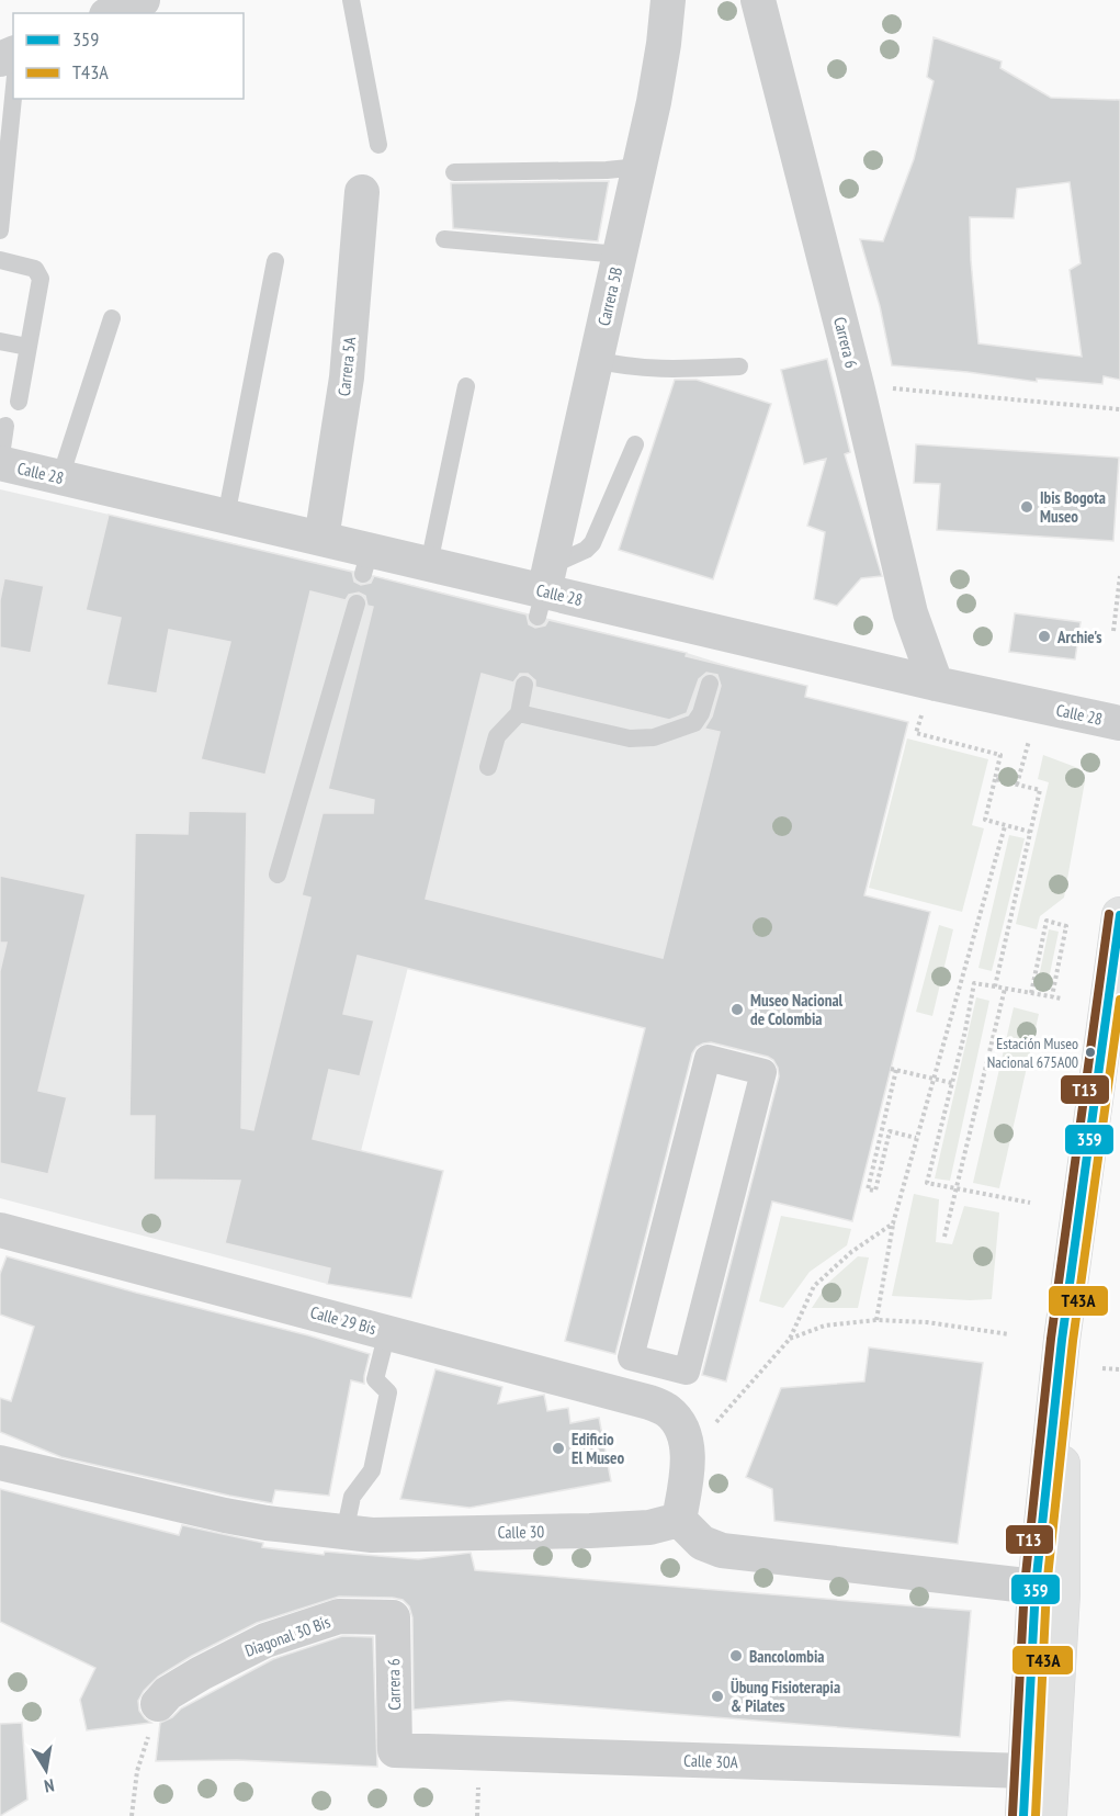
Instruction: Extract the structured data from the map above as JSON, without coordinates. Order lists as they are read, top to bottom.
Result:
{
  "streets": {
    "street": [
      "Carrera 5B",
      "Carrera 6",
      "Carrera 5A",
      "Calle 28",
      "Calle 29 Bis",
      "Calle 30",
      "Diagonal 30 Bis",
      "Calle 30A"
    ]
  },
  "crossings": [
    ["Carrera 5B", "Calle 28"],
    ["Carrera 6", "Calle 28"],
    ["Carrera 6", "Diagonal 30 Bis"],
    ["Carrera 6", "Calle 30A"],
    ["Carrera 5A", "Calle 28"]
  ],
  "places": [
    "Ibis Bogota Museo",
    "Archie's",
    "Museo Nacional de Colombia",
    "Estación Museo Nacional 675A00",
    "Edificio El Museo",
    "Bancolombia",
    "Übung Fisioterapia & Pilates"
  ],
  "lines": ["transit line T13", "transit line 359", "transit line T43A"],
  "legend": ["359", "T43A"],
  "north": "bottom"
}
